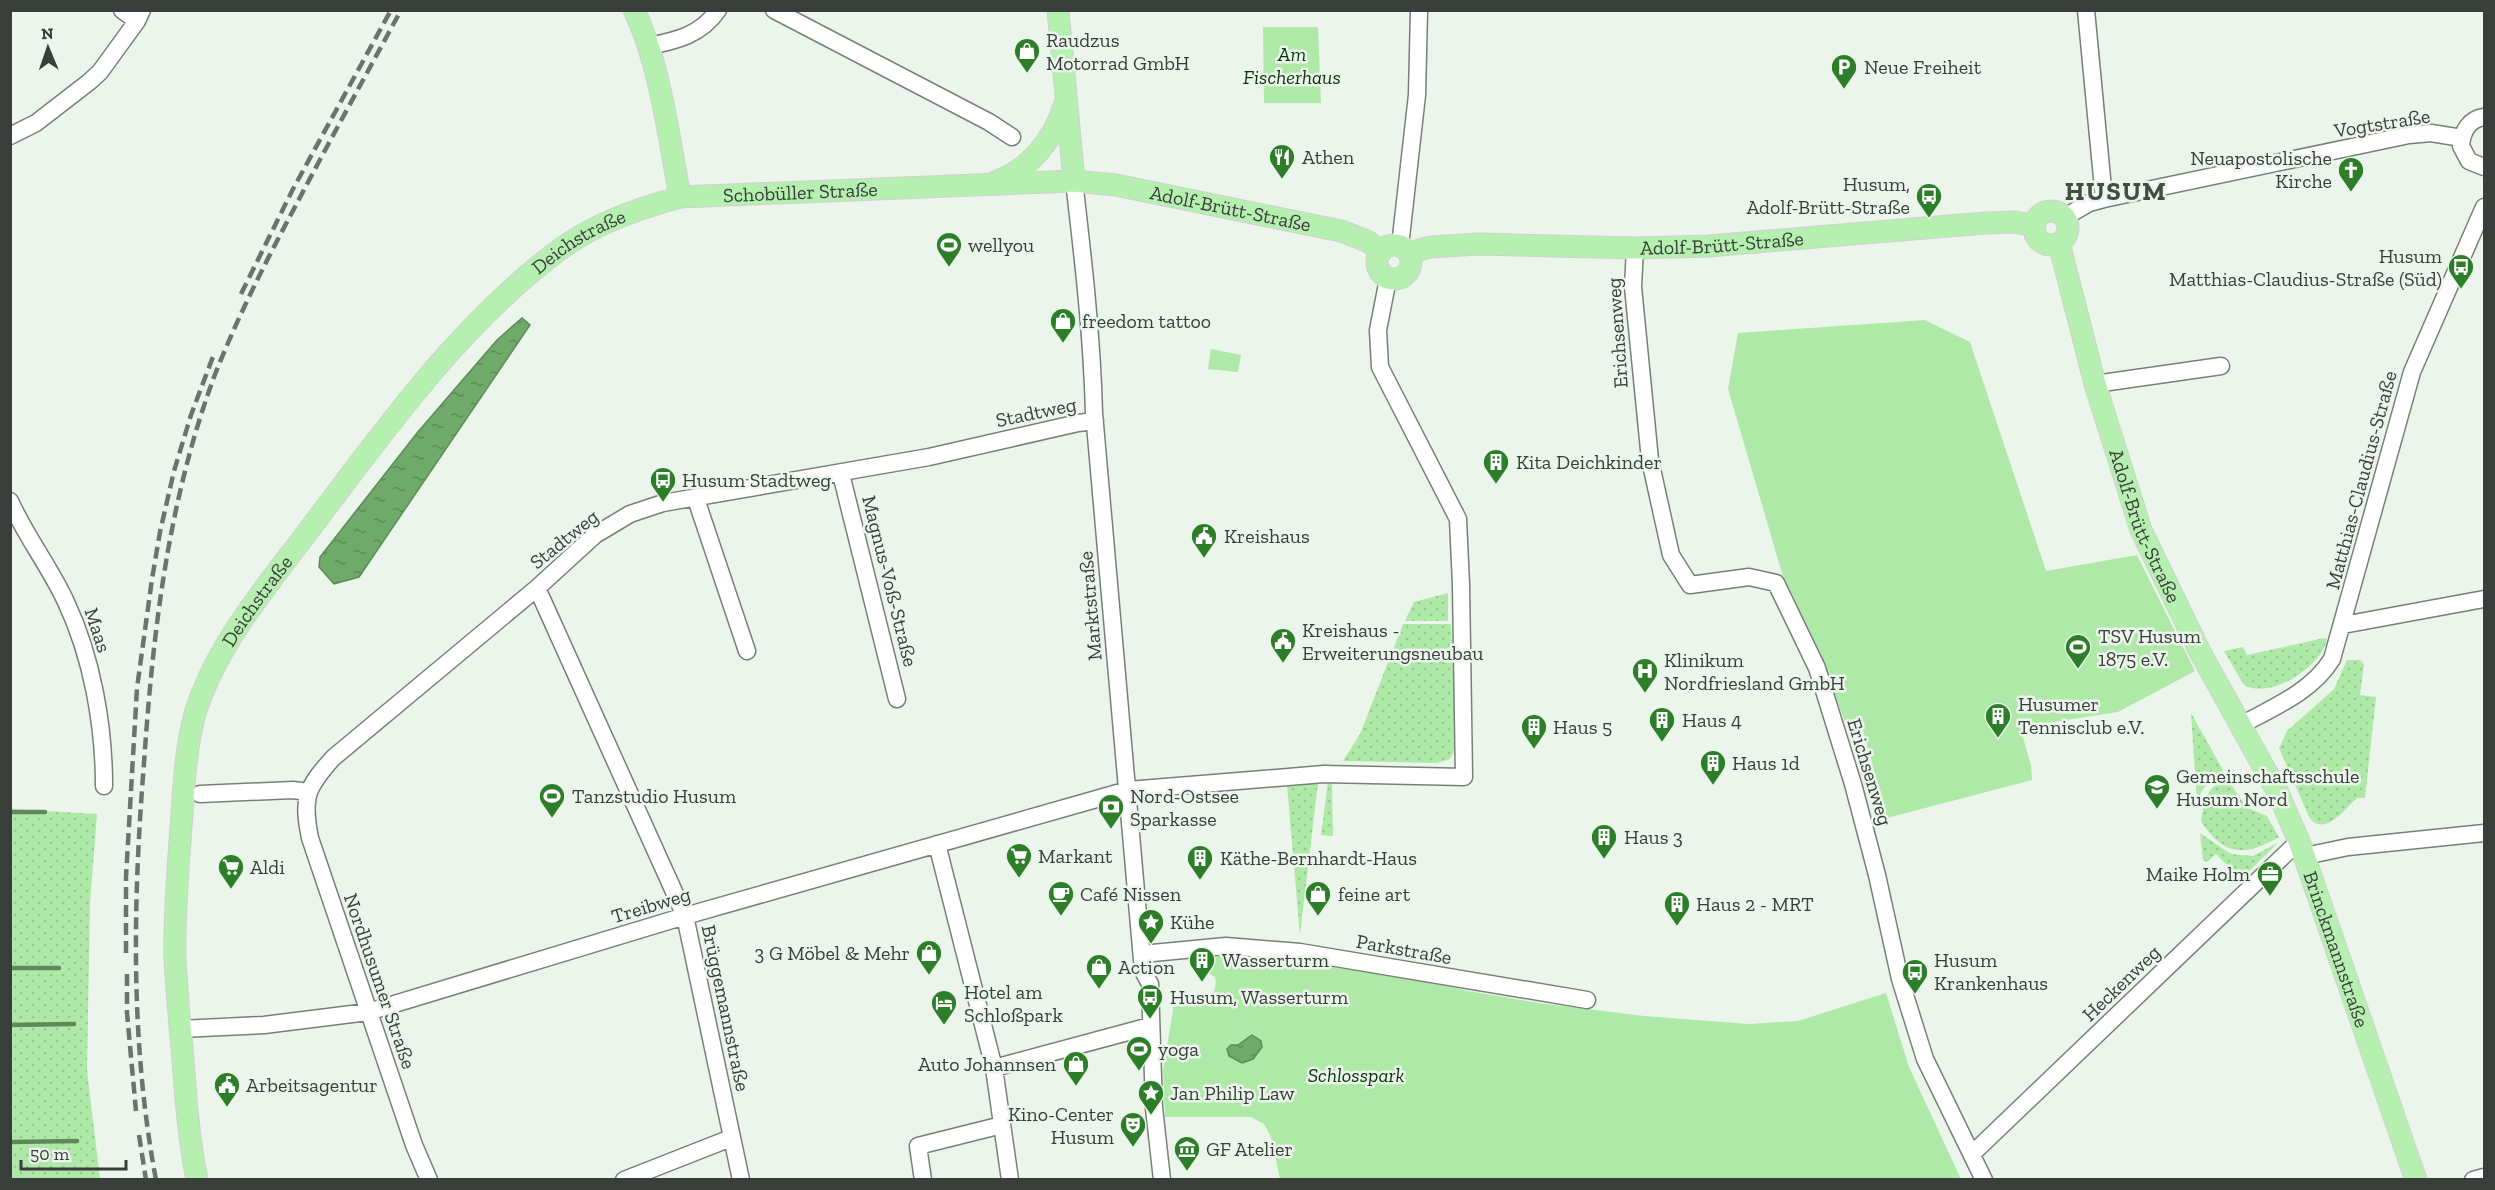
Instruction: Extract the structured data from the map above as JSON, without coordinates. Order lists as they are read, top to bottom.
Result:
{
  "streets": {
    "main road": [
      "Schobüller Straße",
      "Adolf-Brütt-Straße",
      "Deichstraße",
      "Brinckmannstraße"
    ],
    "street": [
      "Vogtstraße",
      "Erichsenweg",
      "Stadtweg",
      "Matthias-Claudius-Straße",
      "Magnus-Voß-Straße",
      "Marktstraße",
      "Maas",
      "Treibweg",
      "Parkstraße",
      "Nordhusumer Straße",
      "Heckenweg",
      "Brüggemannstraße"
    ]
  },
  "crossings": [
    ["Vogtstraße", "Adolf-Brütt-Straße"],
    ["Schobüller Straße", "Adolf-Brütt-Straße"],
    ["Schobüller Straße", "Deichstraße"],
    ["Schobüller Straße", "Marktstraße"],
    ["Adolf-Brütt-Straße", "Erichsenweg"],
    ["Adolf-Brütt-Straße", "Matthias-Claudius-Straße"],
    ["Adolf-Brütt-Straße", "Marktstraße"],
    ["Adolf-Brütt-Straße", "Treibweg"],
    ["Adolf-Brütt-Straße", "Brinckmannstraße"],
    ["Deichstraße", "Treibweg"],
    ["Erichsenweg", "Heckenweg"],
    ["Stadtweg", "Magnus-Voß-Straße"],
    ["Stadtweg", "Marktstraße"],
    ["Stadtweg", "Nordhusumer Straße"],
    ["Stadtweg", "Brüggemannstraße"],
    ["Matthias-Claudius-Straße", "Brinckmannstraße"],
    ["Marktstraße", "Treibweg"],
    ["Marktstraße", "Parkstraße"],
    ["Treibweg", "Nordhusumer Straße"],
    ["Treibweg", "Brüggemannstraße"],
    ["Brinckmannstraße", "Heckenweg"]
  ],
  "districts": ["HUSUM"],
  "parks": ["Am Fischerhaus", "Schlosspark"],
  "places": {
    "shop": [
      "Raudzus Motorrad GmbH",
      "freedom tattoo",
      "feine art",
      "3 G Möbel & Mehr",
      "Action",
      "Auto Johannsen"
    ],
    "parking": ["Neue Freiheit"],
    "restaurant": ["Athen"],
    "church": ["Neuapostolische Kirche"],
    "bus stop": [
      "Husum, Adolf-Brütt-Straße",
      "Husum Matthias-Claudius-Straße (Süd)",
      "Husum Stadtweg",
      "Husum Krankenhaus",
      "Husum, Wasserturm"
    ],
    "sports": [
      "wellyou",
      "TSV Husum 1875 e.V.",
      "Tanzstudio Husum",
      "yoga"
    ],
    "building": [
      "Kita Deichkinder",
      "Husumer Tennisclub e.V.",
      "Haus 4",
      "Haus 5",
      "Haus 1d",
      "Haus 3",
      "Käthe-Bernhardt-Haus",
      "Haus 2 - MRT",
      "Wasserturm"
    ],
    "public building": ["Kreishaus", "Kreishaus - Erweiterungsneubau", "Arbeitsagentur"],
    "hospital": ["Klinikum Nordfriesland GmbH"],
    "school or university": ["Gemeinschaftsschule Husum Nord"],
    "bank": ["Nord-Ostsee Sparkasse"],
    "supermarket": ["Markant", "Aldi"],
    "office": ["Maike Holm"],
    "cafe": ["Café Nissen"],
    "place": ["Kühe", "Jan Philip Law"],
    "hotel": ["Hotel am Schloßpark"],
    "theatre": ["Kino-Center Husum"],
    "museum": ["GF Atelier"]
  },
  "scale_bar": "50 m",
  "north": "top"
}
